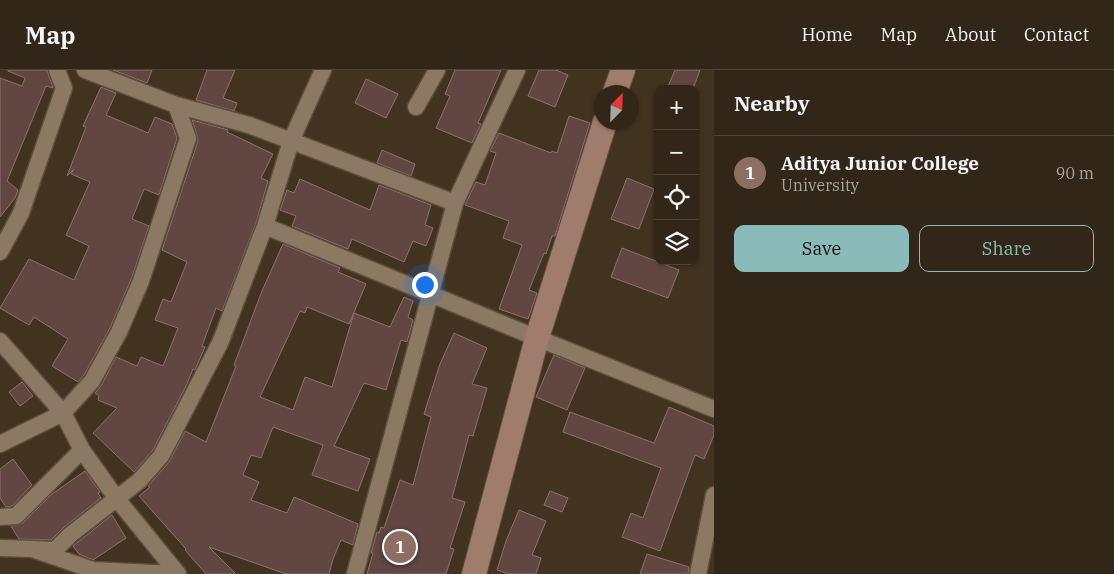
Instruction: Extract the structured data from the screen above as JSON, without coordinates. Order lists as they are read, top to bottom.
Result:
{
  "north": "top right",
  "page": {
    "header": "Map",
    "nav": [
      "Home",
      "Map",
      "About",
      "Contact"
    ],
    "heading": "Nearby",
    "map_buttons": ["+", "−"],
    "list": [
      {
        "mark": "1",
        "name": "Aditya Junior College",
        "note": "University",
        "value": "90 m"
      }
    ],
    "buttons": ["Save", "Share"],
    "pins": "1"
  }
}
